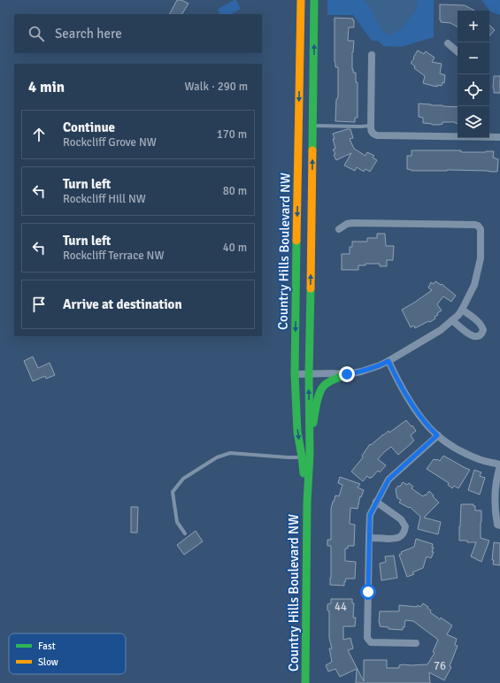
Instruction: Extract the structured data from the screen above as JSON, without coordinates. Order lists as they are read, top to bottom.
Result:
{
  "streets": {
    "main road": ["Country Hills Boulevard NW"]
  },
  "house_numbers": ["44", "76"],
  "legend": ["Fast", "Slow"],
  "page": {
    "map_buttons": ["+", "−"],
    "search": "Search here",
    "heading": ["4 min", "Walk · 290 m"],
    "list": [
      ["Continue", "Rockcliff Grove NW", "170 m"],
      ["Turn left", "Rockcliff Hill NW", "80 m"],
      ["Turn left", "Rockcliff Terrace NW", "40 m"],
      "Arrive at destination"
    ]
  }
}
